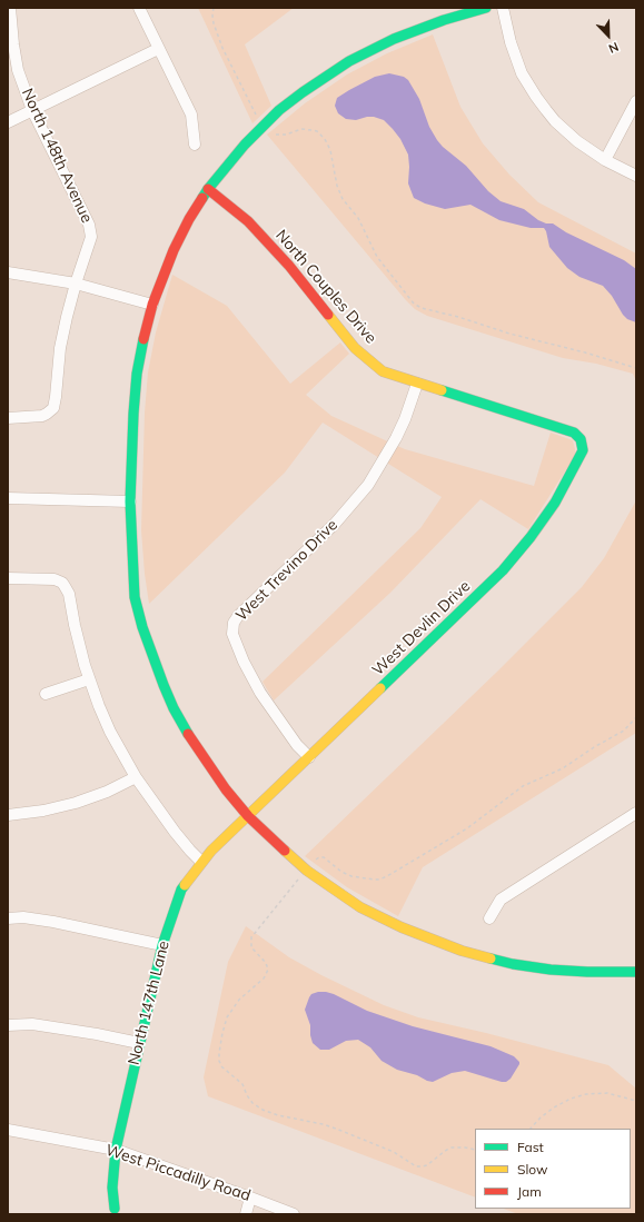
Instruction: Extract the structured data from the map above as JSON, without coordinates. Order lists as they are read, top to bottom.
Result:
{
  "streets": {
    "street": [
      "North 148th Avenue",
      "North Couples Drive",
      "West Trevino Drive",
      "West Devlin Drive",
      "North 147th Lane",
      "West Piccadilly Road"
    ]
  },
  "crossings": [
    ["North Couples Drive", "West Trevino Drive"],
    ["North Couples Drive", "West Devlin Drive"],
    ["West Trevino Drive", "West Devlin Drive"],
    ["West Devlin Drive", "North 147th Lane"],
    ["North 147th Lane", "West Piccadilly Road"]
  ],
  "legend": ["Fast", "Slow", "Jam"],
  "north": "bottom right"
}
